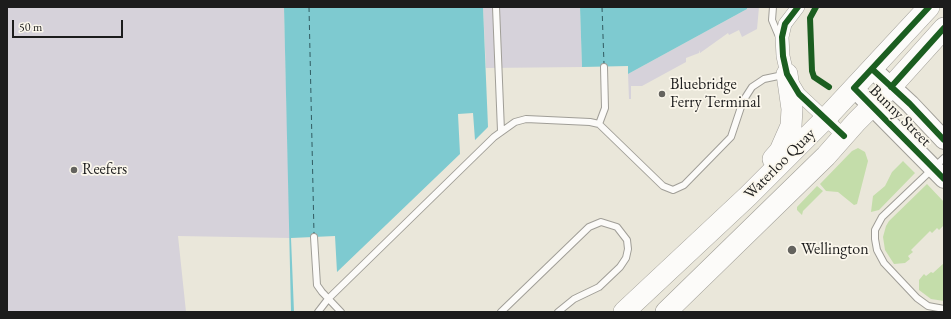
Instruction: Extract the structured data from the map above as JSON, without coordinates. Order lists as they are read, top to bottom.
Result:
{
  "streets": {
    "main road": ["Waterloo Quay"],
    "street": ["Bunny Street"]
  },
  "crossings": [
    ["Bunny Street", "Waterloo Quay"]
  ],
  "places": ["Bluebridge Ferry Terminal", "Reefers", "Wellington"],
  "scale_bar": "50 m"
}
